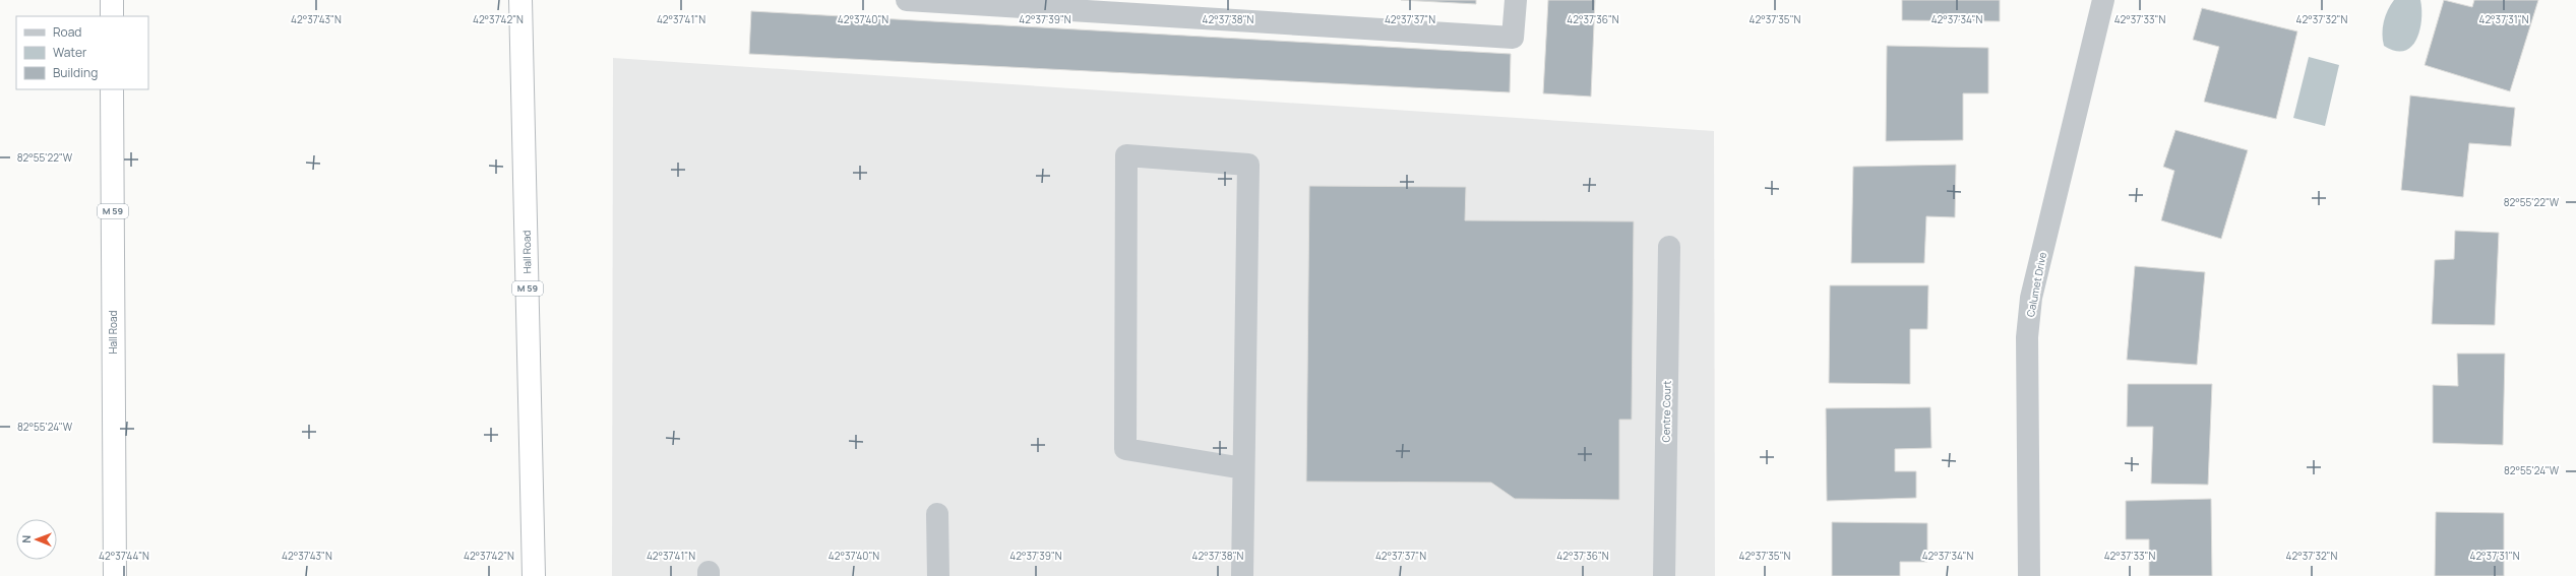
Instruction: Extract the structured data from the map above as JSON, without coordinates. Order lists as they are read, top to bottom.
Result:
{
  "streets": {
    "highway": ["M 59", "Hall Road"],
    "street": ["Calumet Drive", "Centre Court"]
  },
  "legend": ["Road", "Water", "Building"],
  "north": "left",
  "coordinates": [
    "42°37'43\"N",
    "42°37'42\"N",
    "42°37'41\"N",
    "42°37'40\"N",
    "42°37'39\"N",
    "42°37'38\"N",
    "42°37'37\"N",
    "42°37'36\"N",
    "42°37'35\"N",
    "42°37'34\"N",
    "42°37'33\"N",
    "42°37'32\"N",
    "42°37'31\"N",
    "82°55'22\"W",
    "82°55'24\"W",
    "42°37'44\"N"
  ]
}
